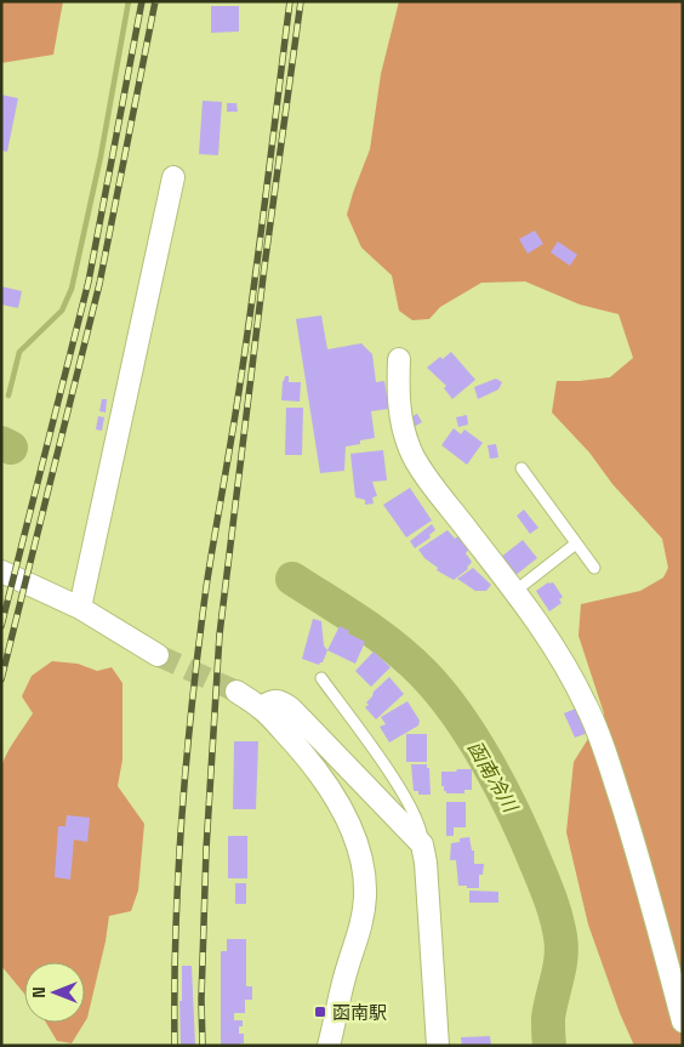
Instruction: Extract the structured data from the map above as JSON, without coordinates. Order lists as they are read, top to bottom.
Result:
{
  "water": ["函南冷川"],
  "places": {
    "transit": ["函南駅"]
  },
  "north": "left"
}
